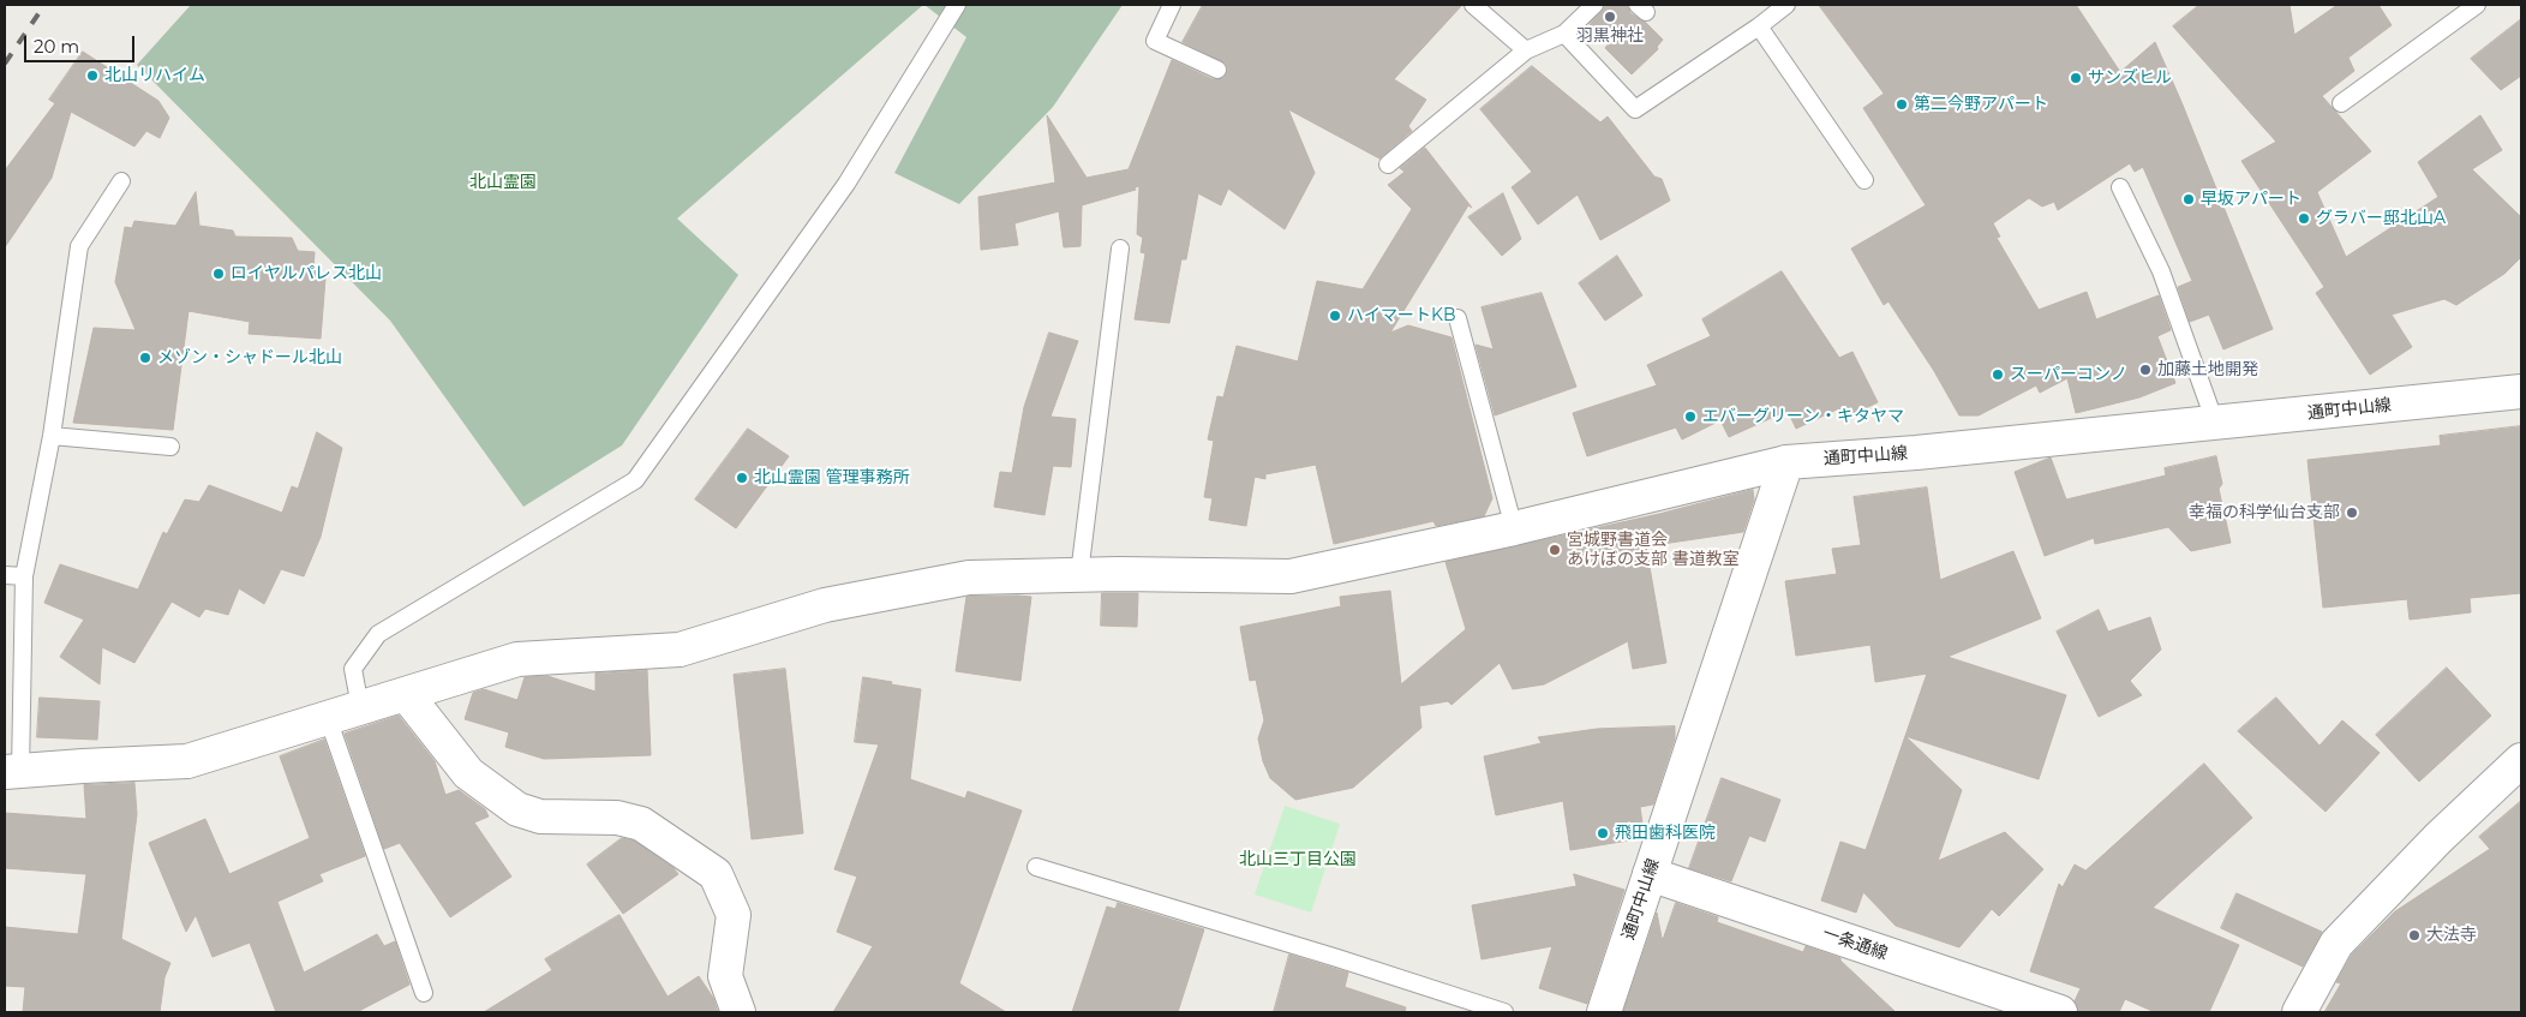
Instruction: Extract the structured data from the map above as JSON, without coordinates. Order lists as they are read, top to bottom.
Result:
{
  "streets": {
    "street": ["通町中山線", "一条通線"]
  },
  "crossings": [
    ["通町中山線", "一条通線"]
  ],
  "parks": ["北山霊園", "北山三丁目公園"],
  "places": [
    "羽黒神社",
    "北山リハイム",
    "サンズヒル",
    "第二今野アパート",
    "早坂アパート",
    "グラバー邸北山A",
    "ロイヤルパレス北山",
    "ハイマートKB",
    "メゾン・シャドール北山",
    "加藤土地開発",
    "スーパーコンノ",
    "エバーグリーン・キタヤマ",
    "北山霊園 管理事務所",
    "幸福の科学仙台支部",
    "宮城野書道会 あけぼの支部 書道教室",
    "飛田歯科医院",
    "大法寺"
  ],
  "scale_bar": "20 m"
}
